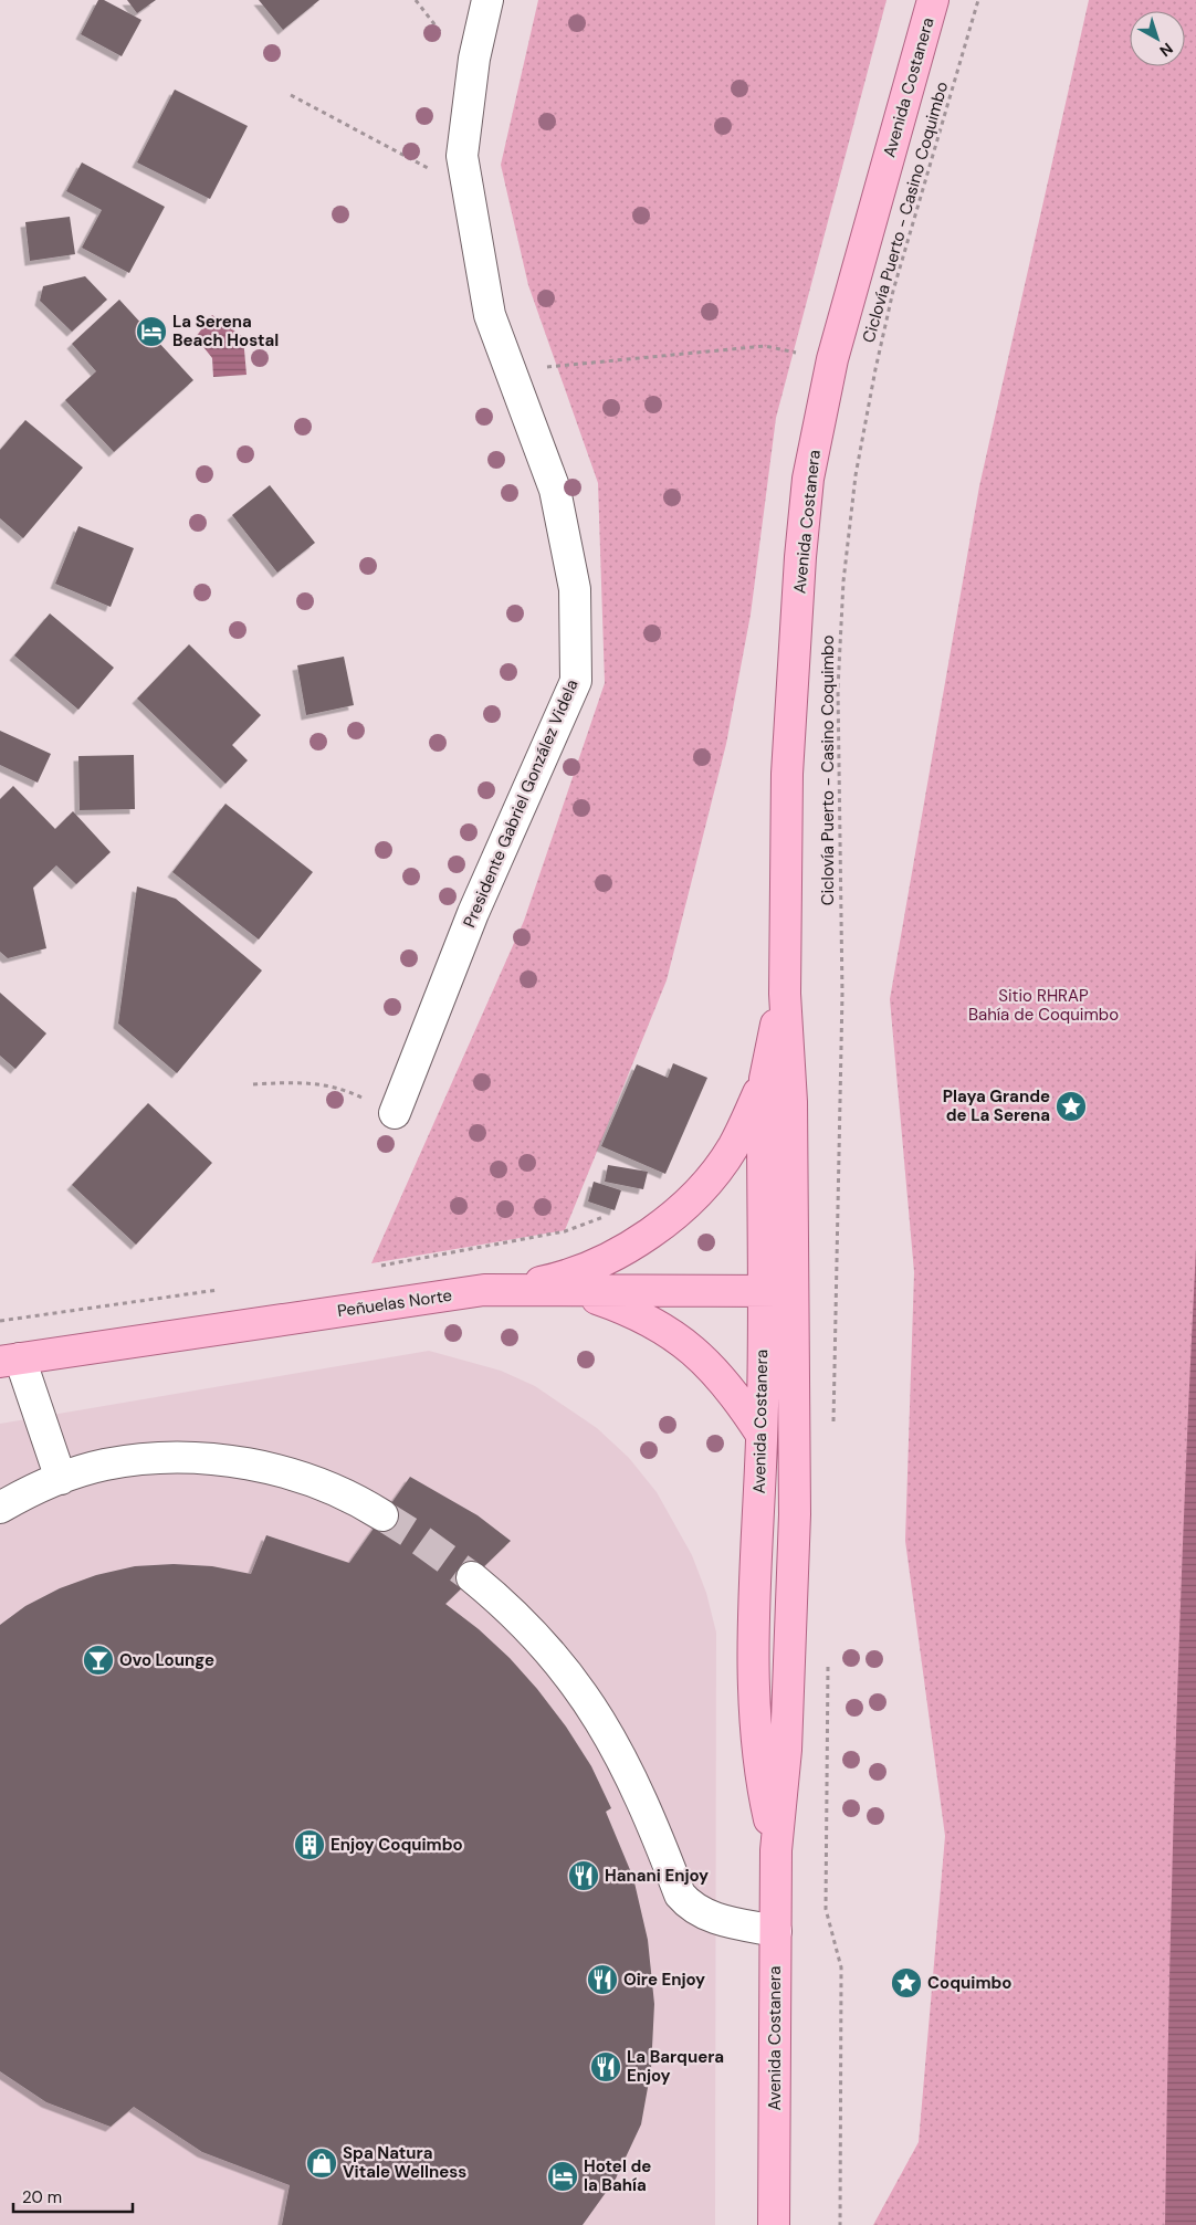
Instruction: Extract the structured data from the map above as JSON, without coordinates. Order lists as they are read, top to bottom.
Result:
{
  "streets": {
    "main road": ["Avenida Costanera", "Peñuelas Norte"],
    "street": ["Presidente Gabriel González Videla"],
    "path": ["Ciclovía Puerto - Casino Coquimbo"]
  },
  "crossings": [
    ["Avenida Costanera", "Peñuelas Norte"]
  ],
  "parks": ["Sitio RHRAP Bahía de Coquimbo"],
  "places": {
    "hotel": ["La Serena Beach Hostal", "Hotel de la Bahía"],
    "place": ["Playa Grande de La Serena", "Coquimbo"],
    "bar": ["Ovo Lounge"],
    "building": ["Enjoy Coquimbo"],
    "restaurant": ["Hanani Enjoy", "Oire Enjoy", "La Barquera Enjoy"],
    "shop": ["Spa Natura Vitale Wellness"]
  },
  "scale_bar": "20 m",
  "north": "bottom right"
}
